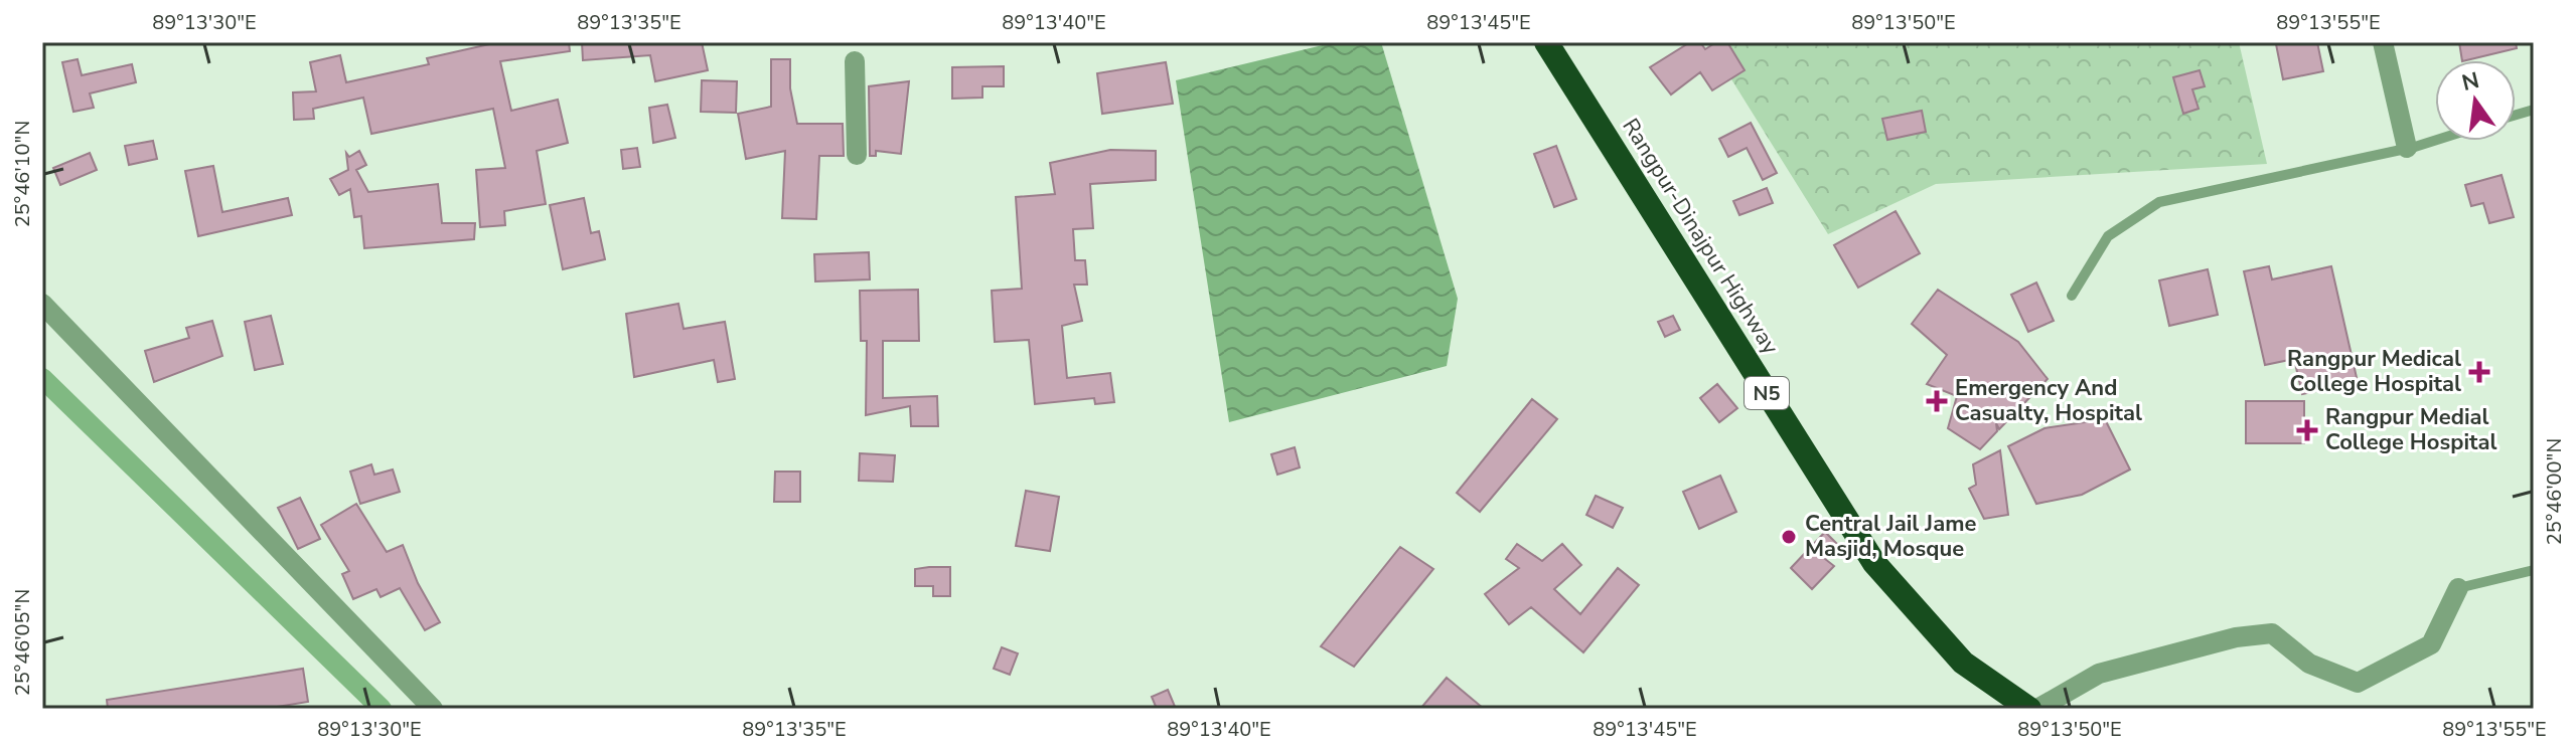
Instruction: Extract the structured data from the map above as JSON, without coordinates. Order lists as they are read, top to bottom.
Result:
{
  "streets": {
    "highway": ["Rangpur-Dinajpur Highway", "N5"]
  },
  "places": {
    "health": ["Rangpur Medical College Hospital", "Emergency And Casualty, Hospital", "Rangpur Medial College Hospital"],
    "other": ["Central Jail Jame Masjid, Mosque"]
  },
  "north": "top",
  "coordinates": [
    "89°13'30\"E",
    "89°13'35\"E",
    "89°13'40\"E",
    "89°13'45\"E",
    "89°13'50\"E",
    "89°13'55\"E",
    "25°46'10\"N",
    "25°46'00\"N",
    "25°46'05\"N"
  ]
}
